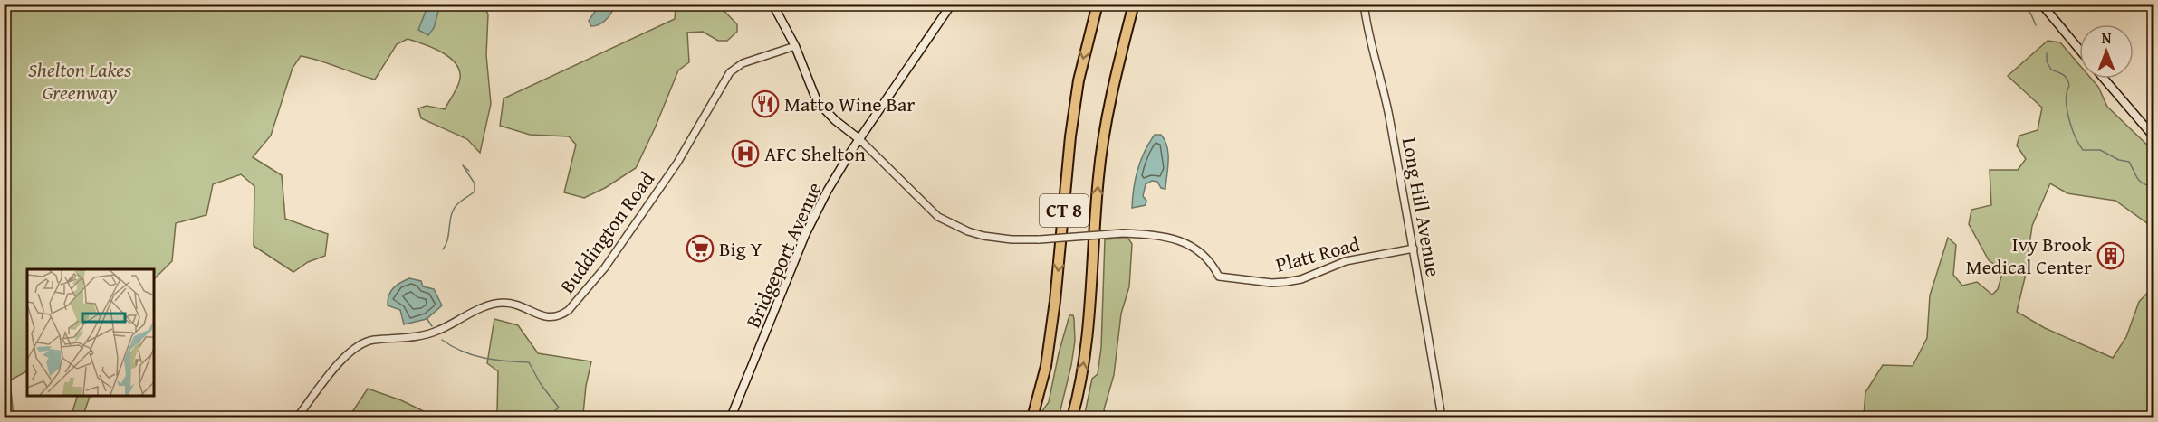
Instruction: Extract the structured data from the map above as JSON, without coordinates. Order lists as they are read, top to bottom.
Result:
{
  "streets": {
    "highway": ["CT 8"],
    "main road": ["Bridgeport Avenue"],
    "street": ["Long Hill Avenue", "Buddington Road", "Platt Road"]
  },
  "crossings": [
    ["Long Hill Avenue", "Platt Road"],
    ["Platt Road", "Bridgeport Avenue"]
  ],
  "parks": ["Shelton Lakes Greenway"],
  "places": {
    "restaurant": ["Matto Wine Bar"],
    "hospital": ["AFC Shelton"],
    "supermarket": ["Big Y"],
    "building": ["Ivy Brook Medical Center"]
  },
  "north": "top"
}
